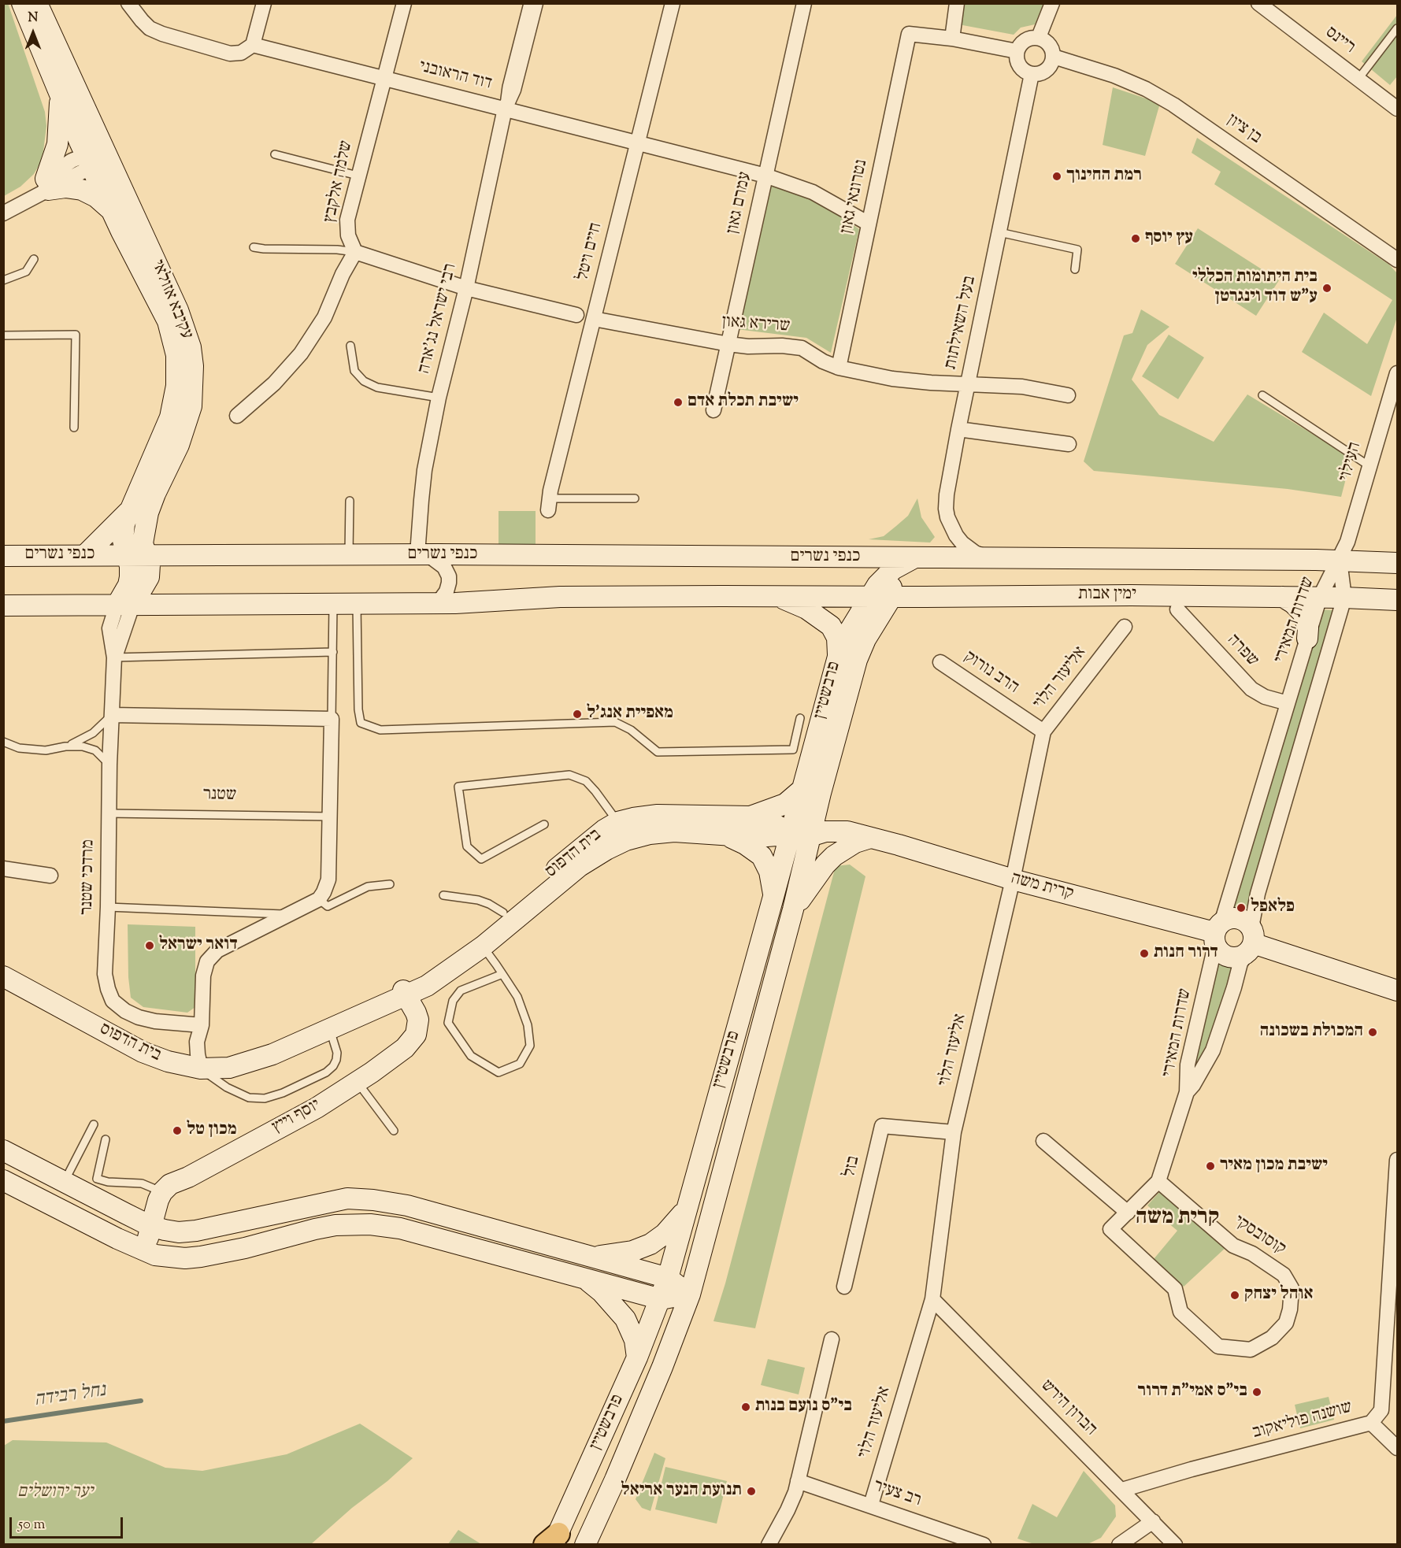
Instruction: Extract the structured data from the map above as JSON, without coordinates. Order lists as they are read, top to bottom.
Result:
{
  "streets": {
    "street": [
      "ריינס",
      "דוד הראובני",
      "בן ציון",
      "שלמה אלקבץ",
      "נטרונאי גאון",
      "עמרם גאון",
      "חיים ויטל",
      "עקיבא אזולאי",
      "רבי ישראל נג'ארה",
      "בעל השאילתות",
      "שרירא גאון",
      "העילוי",
      "כנפי נשרים",
      "ימין אבות",
      "שדרות המאירי",
      "שפרה",
      "הרב נורוק",
      "אליעזר הלוי",
      "פרבשטיין",
      "בית הדפוס",
      "מרדכי שטנר",
      "קרית משה",
      "יוסף וייץ",
      "בזל",
      "קוסובסקי",
      "הברון הירש",
      "שושנה פוליאקוב",
      "רב צעיר"
    ],
    "lane": ["שטנר"]
  },
  "crossings": [
    ["דוד הראובני", "שלמה אלקבץ"],
    ["דוד הראובני", "נטרונאי גאון"],
    ["דוד הראובני", "עמרם גאון"],
    ["דוד הראובני", "חיים ויטל"],
    ["דוד הראובני", "רבי ישראל נג'ארה"],
    ["בן ציון", "בעל השאילתות"],
    ["נטרונאי גאון", "שרירא גאון"],
    ["עמרם גאון", "שרירא גאון"],
    ["חיים ויטל", "שרירא גאון"],
    ["עקיבא אזולאי", "כנפי נשרים"],
    ["עקיבא אזולאי", "מרדכי שטנר"],
    ["רבי ישראל נג'ארה", "כנפי נשרים"],
    ["בעל השאילתות", "שרירא גאון"],
    ["בעל השאילתות", "ימין אבות"],
    ["העילוי", "ימין אבות"],
    ["העילוי", "שדרות המאירי"],
    ["כנפי נשרים", "ימין אבות"],
    ["כנפי נשרים", "פרבשטיין"],
    ["ימין אבות", "שדרות המאירי"],
    ["ימין אבות", "פרבשטיין"],
    ["שדרות המאירי", "שפרה"],
    ["שדרות המאירי", "קרית משה"],
    ["הרב נורוק", "אליעזר הלוי"],
    ["אליעזר הלוי", "קרית משה"],
    ["אליעזר הלוי", "בזל"],
    ["אליעזר הלוי", "הברון הירש"],
    ["אליעזר הלוי", "רב צעיר"],
    ["פרבשטיין", "בית הדפוס"],
    ["פרבשטיין", "קרית משה"],
    ["שטנר", "מרדכי שטנר"],
    ["בית הדפוס", "קרית משה"],
    ["בית הדפוס", "יוסף וייץ"],
    ["הברון הירש", "שושנה פוליאקוב"]
  ],
  "districts": ["קרית משה"],
  "water": ["נחל רבידה"],
  "parks": ["יער ירושלים"],
  "places": [
    "רמת החינוך",
    "עץ יוסף",
    "בית היתומות הכללי ע\"ש דוד וינגרטן",
    "ישיבת תכלת אדם",
    "מאפיית אנג'ל",
    "פלאפל",
    "דואר ישראל",
    "דרור חנות",
    "המכולת בשכונה",
    "מכון טל",
    "ישיבת מכון מאיר",
    "אוהל יצחק",
    "בי\"ס אמי\"ת דרור",
    "בי\"ס נועם בנות",
    "תנועת הנער אריאל"
  ],
  "scale_bar": "50 m",
  "north": "top"
}
